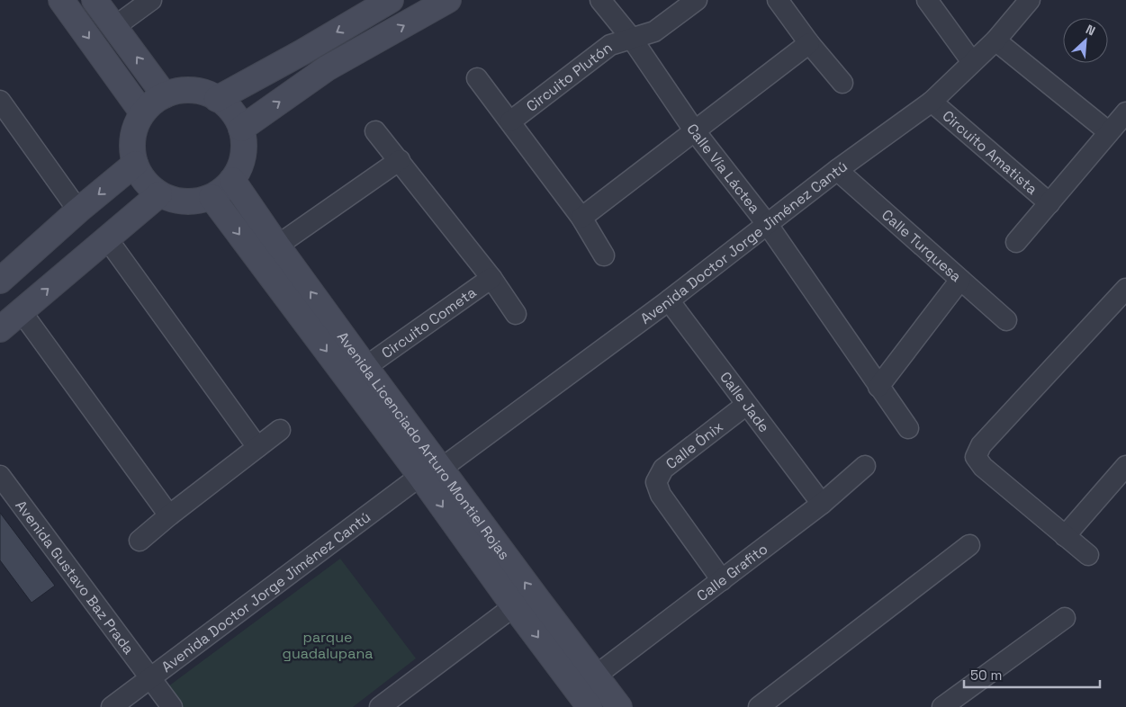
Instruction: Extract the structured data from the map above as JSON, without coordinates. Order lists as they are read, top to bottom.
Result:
{
  "streets": {
    "main road": ["Avenida Licenciado Arturo Montiel Rojas"],
    "street": [
      "Circuito Plutón",
      "Circuito Amatista",
      "Calle Vía Láctea",
      "Avenida Doctor Jorge Jiménez Cantú",
      "Calle Turquesa",
      "Circuito Cometa",
      "Calle Jade",
      "Calle Ónix",
      "Calle Grafito",
      "Avenida Gustavo Baz Prada"
    ]
  },
  "crossings": [
    ["Circuito Plutón", "Calle Vía Láctea"],
    ["Circuito Amatista", "Avenida Doctor Jorge Jiménez Cantú"],
    ["Calle Vía Láctea", "Avenida Doctor Jorge Jiménez Cantú"],
    ["Avenida Doctor Jorge Jiménez Cantú", "Calle Turquesa"],
    ["Avenida Doctor Jorge Jiménez Cantú", "Calle Jade"],
    ["Avenida Doctor Jorge Jiménez Cantú", "Avenida Licenciado Arturo Montiel Rojas"],
    ["Avenida Doctor Jorge Jiménez Cantú", "Avenida Gustavo Baz Prada"],
    ["Circuito Cometa", "Avenida Licenciado Arturo Montiel Rojas"],
    ["Calle Jade", "Calle Ónix"],
    ["Calle Jade", "Calle Grafito"],
    ["Calle Ónix", "Calle Grafito"],
    ["Avenida Licenciado Arturo Montiel Rojas", "Calle Grafito"]
  ],
  "parks": ["parque guadalupana"],
  "scale_bar": "50 m",
  "north": "top right"
}
